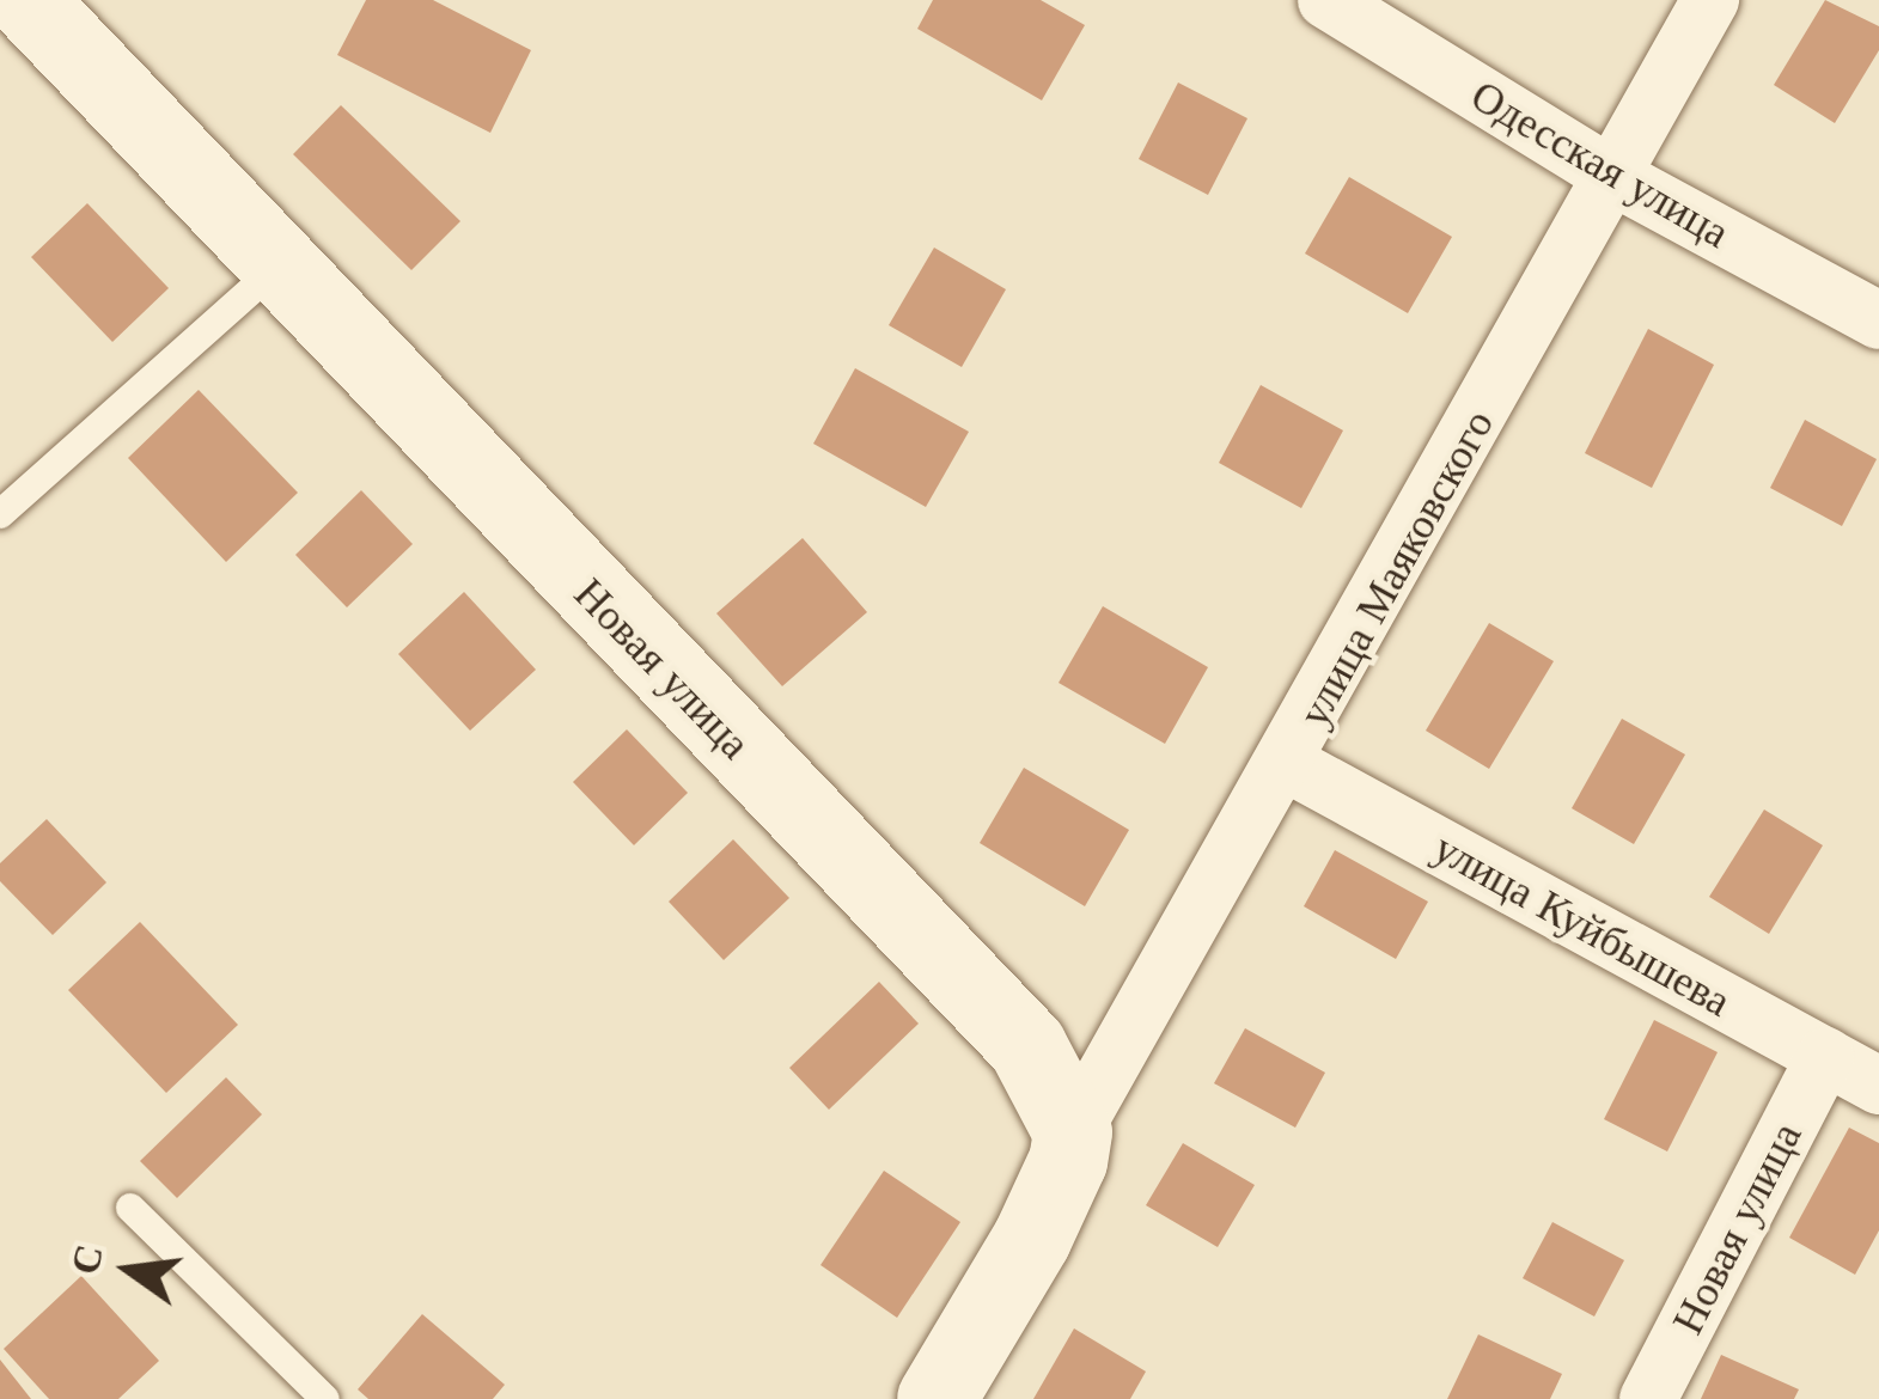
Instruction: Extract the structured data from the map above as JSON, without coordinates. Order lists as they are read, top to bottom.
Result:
{
  "streets": {
    "main road": ["Новая улица"],
    "street": ["Одесская улица", "улица Маяковского", "улица Куйбышева"]
  },
  "crossings": [
    ["Одесская улица", "улица Маяковского"],
    ["улица Маяковского", "Новая улица"],
    ["улица Маяковского", "улица Куйбышева"],
    ["Новая улица", "улица Куйбышева"]
  ],
  "north": "left"
}
